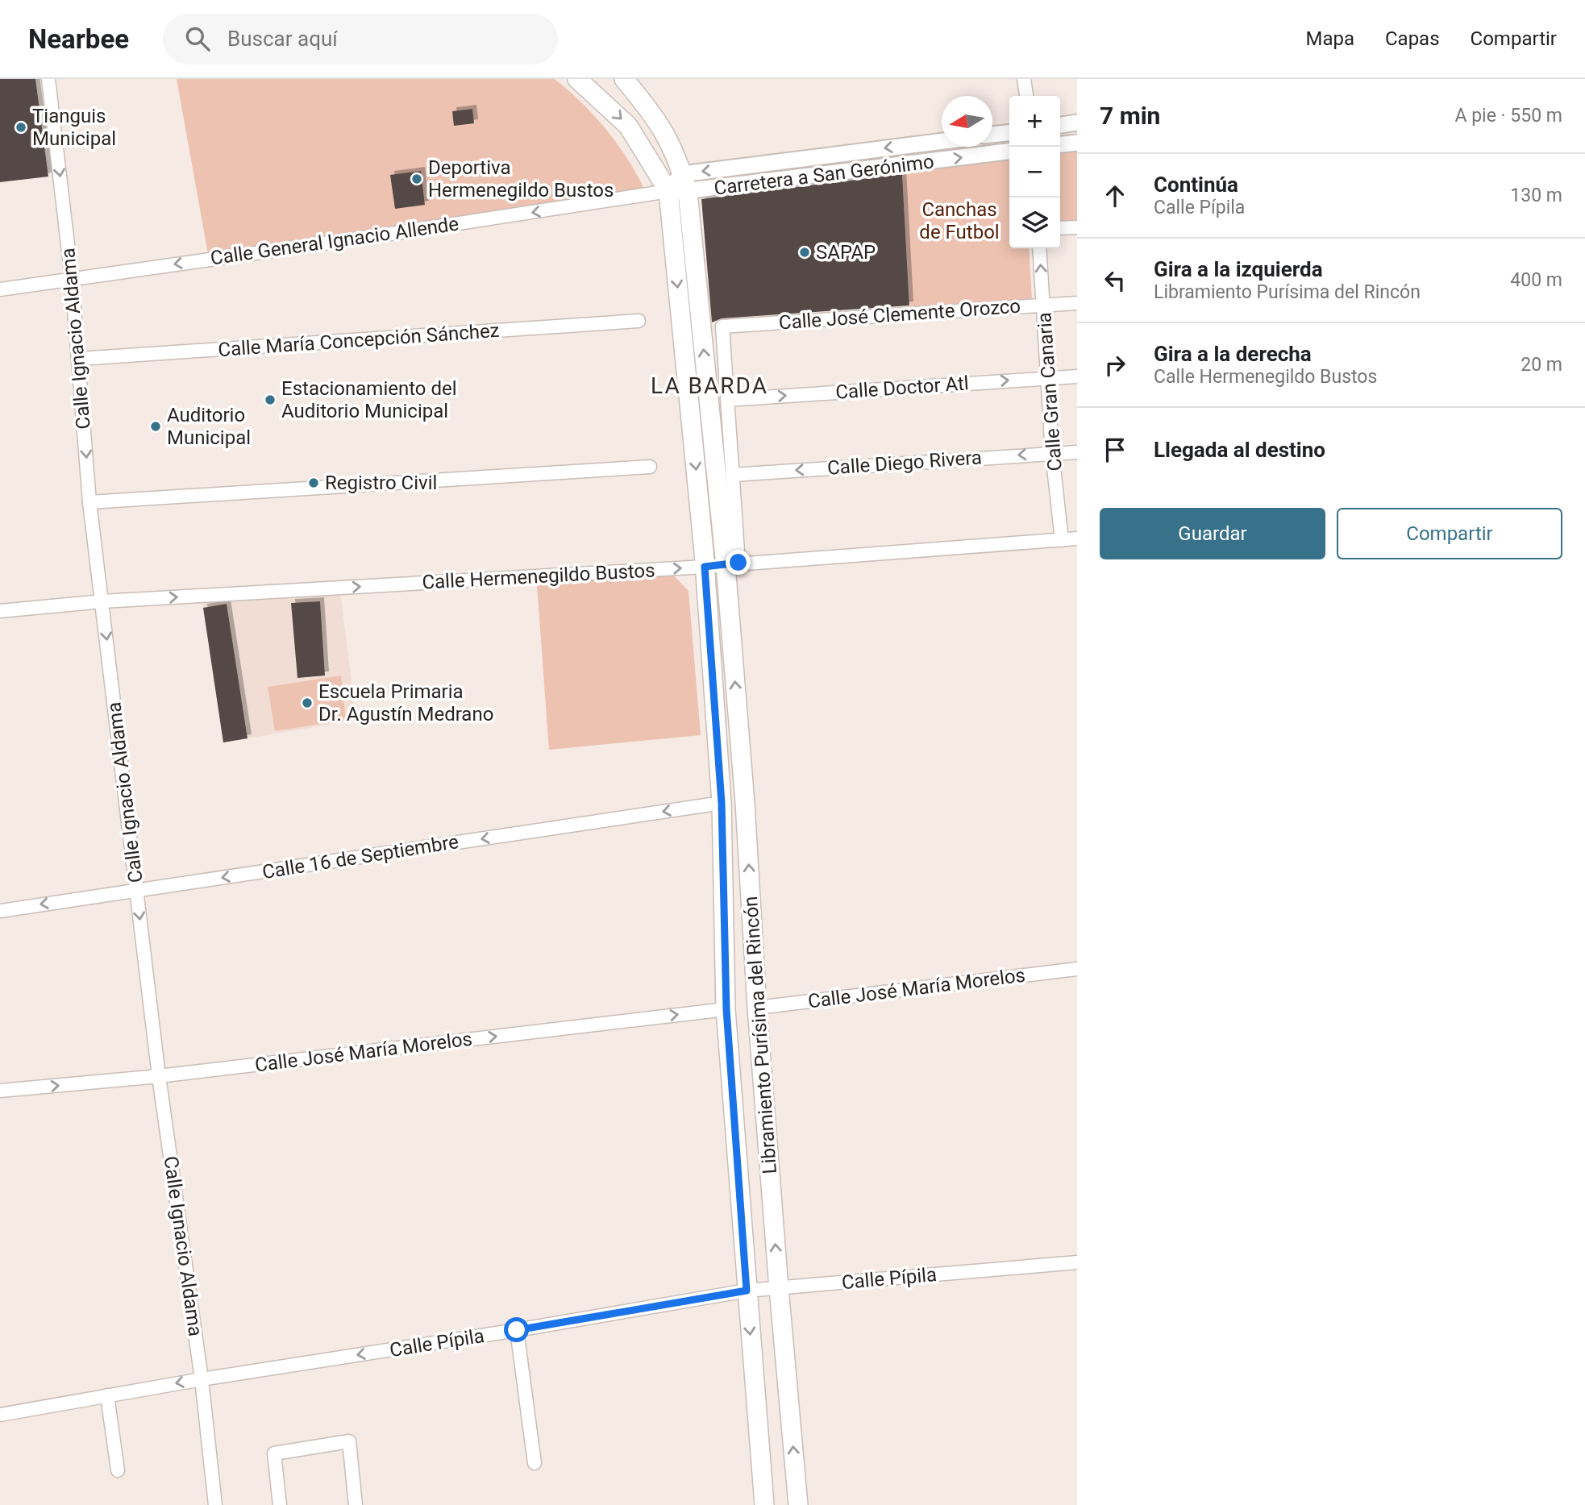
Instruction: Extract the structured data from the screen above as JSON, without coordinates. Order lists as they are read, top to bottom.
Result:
{
  "streets": {
    "main road": ["Libramiento Purísima del Rincón"],
    "street": [
      "Carretera a San Gerónimo",
      "Calle General Ignacio Allende",
      "Calle José Clemente Orozco",
      "Calle Ignacio Aldama",
      "Calle María Concepción Sánchez",
      "Calle Doctor Atl",
      "Calle Gran Canaria",
      "Calle Diego Rivera",
      "Calle Hermenegildo Bustos",
      "Calle 16 de Septiembre",
      "Calle José María Morelos",
      "Calle Pípila"
    ]
  },
  "crossings": [
    ["Carretera a San Gerónimo", "Calle General Ignacio Allende"],
    ["Carretera a San Gerónimo", "Libramiento Purísima del Rincón"],
    ["Calle General Ignacio Allende", "Calle Ignacio Aldama"],
    ["Calle General Ignacio Allende", "Libramiento Purísima del Rincón"],
    ["Calle José Clemente Orozco", "Calle Doctor Atl"],
    ["Calle José Clemente Orozco", "Calle Gran Canaria"],
    ["Calle Ignacio Aldama", "Calle María Concepción Sánchez"],
    ["Calle Ignacio Aldama", "Calle Hermenegildo Bustos"],
    ["Calle Ignacio Aldama", "Calle 16 de Septiembre"],
    ["Calle Ignacio Aldama", "Calle José María Morelos"],
    ["Calle Ignacio Aldama", "Calle Pípila"],
    ["Calle Doctor Atl", "Calle Gran Canaria"],
    ["Calle Gran Canaria", "Calle Diego Rivera"],
    ["Calle Gran Canaria", "Calle Hermenegildo Bustos"],
    ["Calle Hermenegildo Bustos", "Libramiento Purísima del Rincón"],
    ["Calle 16 de Septiembre", "Libramiento Purísima del Rincón"],
    ["Calle José María Morelos", "Libramiento Purísima del Rincón"],
    ["Libramiento Purísima del Rincón", "Calle Pípila"]
  ],
  "one_way": [
    "Calle General Ignacio Allende",
    "Calle Ignacio Aldama",
    "Calle Doctor Atl",
    "Calle Diego Rivera",
    "Calle 16 de Septiembre",
    "Calle José María Morelos",
    "Calle Pípila"
  ],
  "districts": ["LA BARDA"],
  "parks": ["Canchas de Futbol"],
  "places": [
    "Tianguis Municipal",
    "Deportiva Hermenegildo Bustos",
    "SAPAP",
    "Estacionamiento del Auditorio Municipal",
    "Auditorio Municipal",
    "Registro Civil",
    "Escuela Primaria Dr. Agustín Medrano"
  ],
  "north": "left",
  "page": {
    "header": "Nearbee",
    "search": "Buscar aquí",
    "nav": ["Mapa", "Capas", "Compartir"],
    "heading": ["7 min", "A pie · 550 m"],
    "map_buttons": ["+", "−"],
    "list": [
      ["Continúa", "Calle Pípila", "130 m"],
      ["Gira a la izquierda", "Libramiento Purísima del Rincón", "400 m"],
      ["Gira a la derecha", "Calle Hermenegildo Bustos", "20 m"],
      "Llegada al destino"
    ],
    "buttons": ["Guardar", "Compartir"]
  }
}
